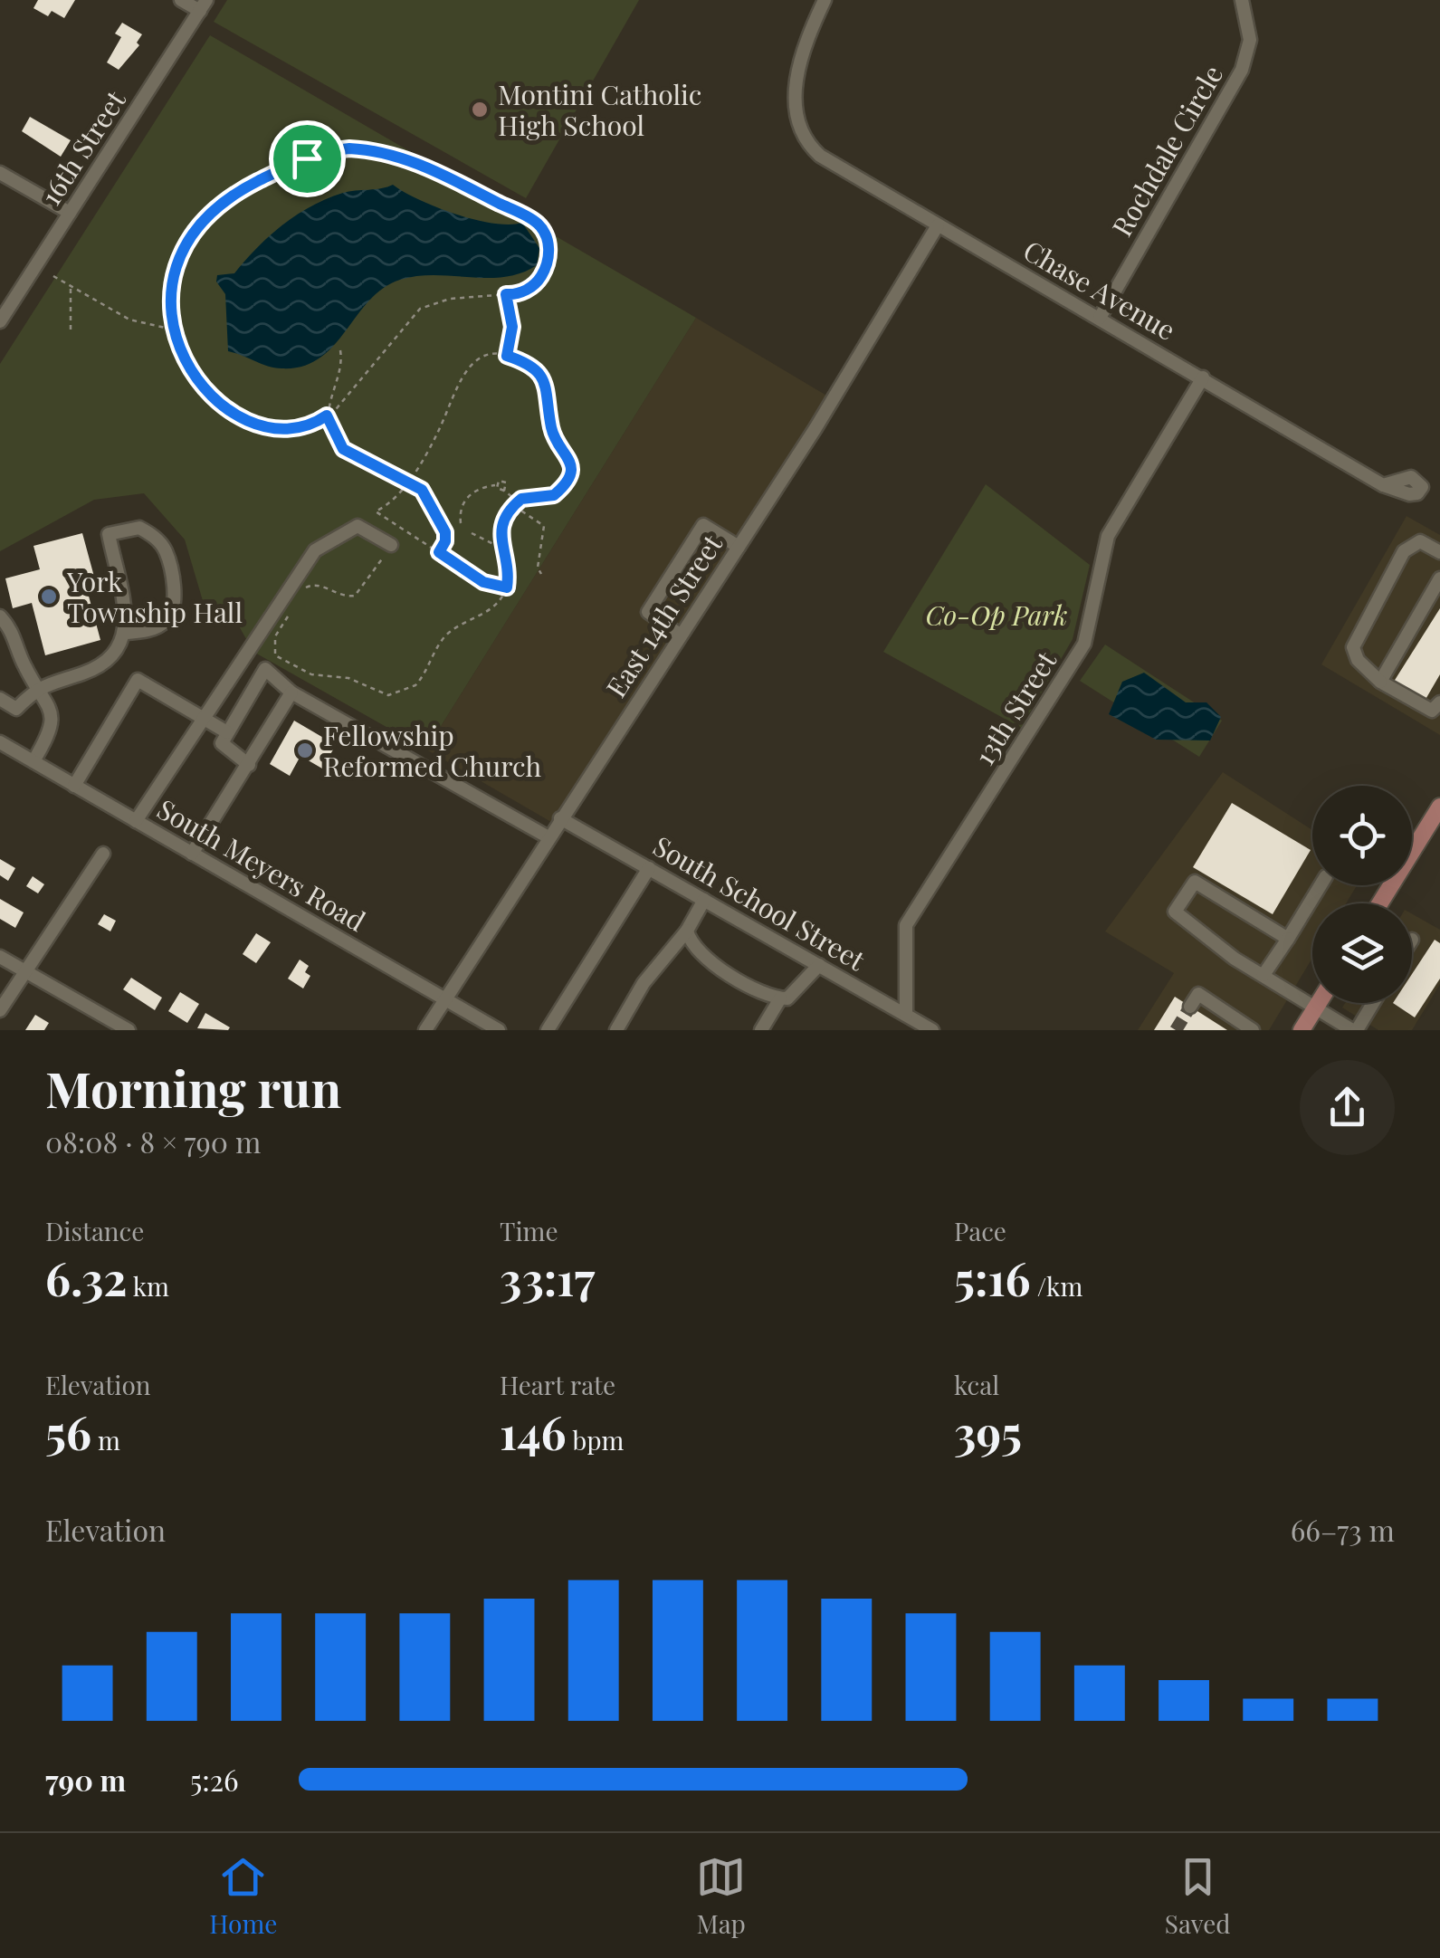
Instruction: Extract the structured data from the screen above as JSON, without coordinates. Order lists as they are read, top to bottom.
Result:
{
  "streets": {
    "street": [
      "16th Street",
      "Rochdale Circle",
      "Chase Avenue",
      "East 14th Street",
      "13th Street",
      "South Meyers Road",
      "South School Street"
    ]
  },
  "crossings": [
    ["Rochdale Circle", "Chase Avenue"],
    ["Chase Avenue", "East 14th Street"],
    ["Chase Avenue", "13th Street"],
    ["East 14th Street", "South Meyers Road"],
    ["East 14th Street", "South School Street"],
    ["13th Street", "South School Street"]
  ],
  "parks": ["Co-Op Park"],
  "places": ["Montini Catholic High School", "York Township Hall", "Fellowship Reformed Church"],
  "page": {
    "heading": ["Morning run", "08:08 · 8 × 790 m"],
    "stats": [
      ["Distance", "6.32 km"],
      ["Time", "33:17"],
      ["Pace", "5:16 /km"],
      ["Elevation", "56 m"],
      ["Heart rate", "146 bpm"],
      ["kcal", "395"]
    ],
    "chart": ["Elevation", "66–73 m"],
    "list": [
      {
        "name": "790 m",
        "note": "5:26"
      }
    ],
    "tabs": ["Home", "Map", "Saved"]
  }
}
